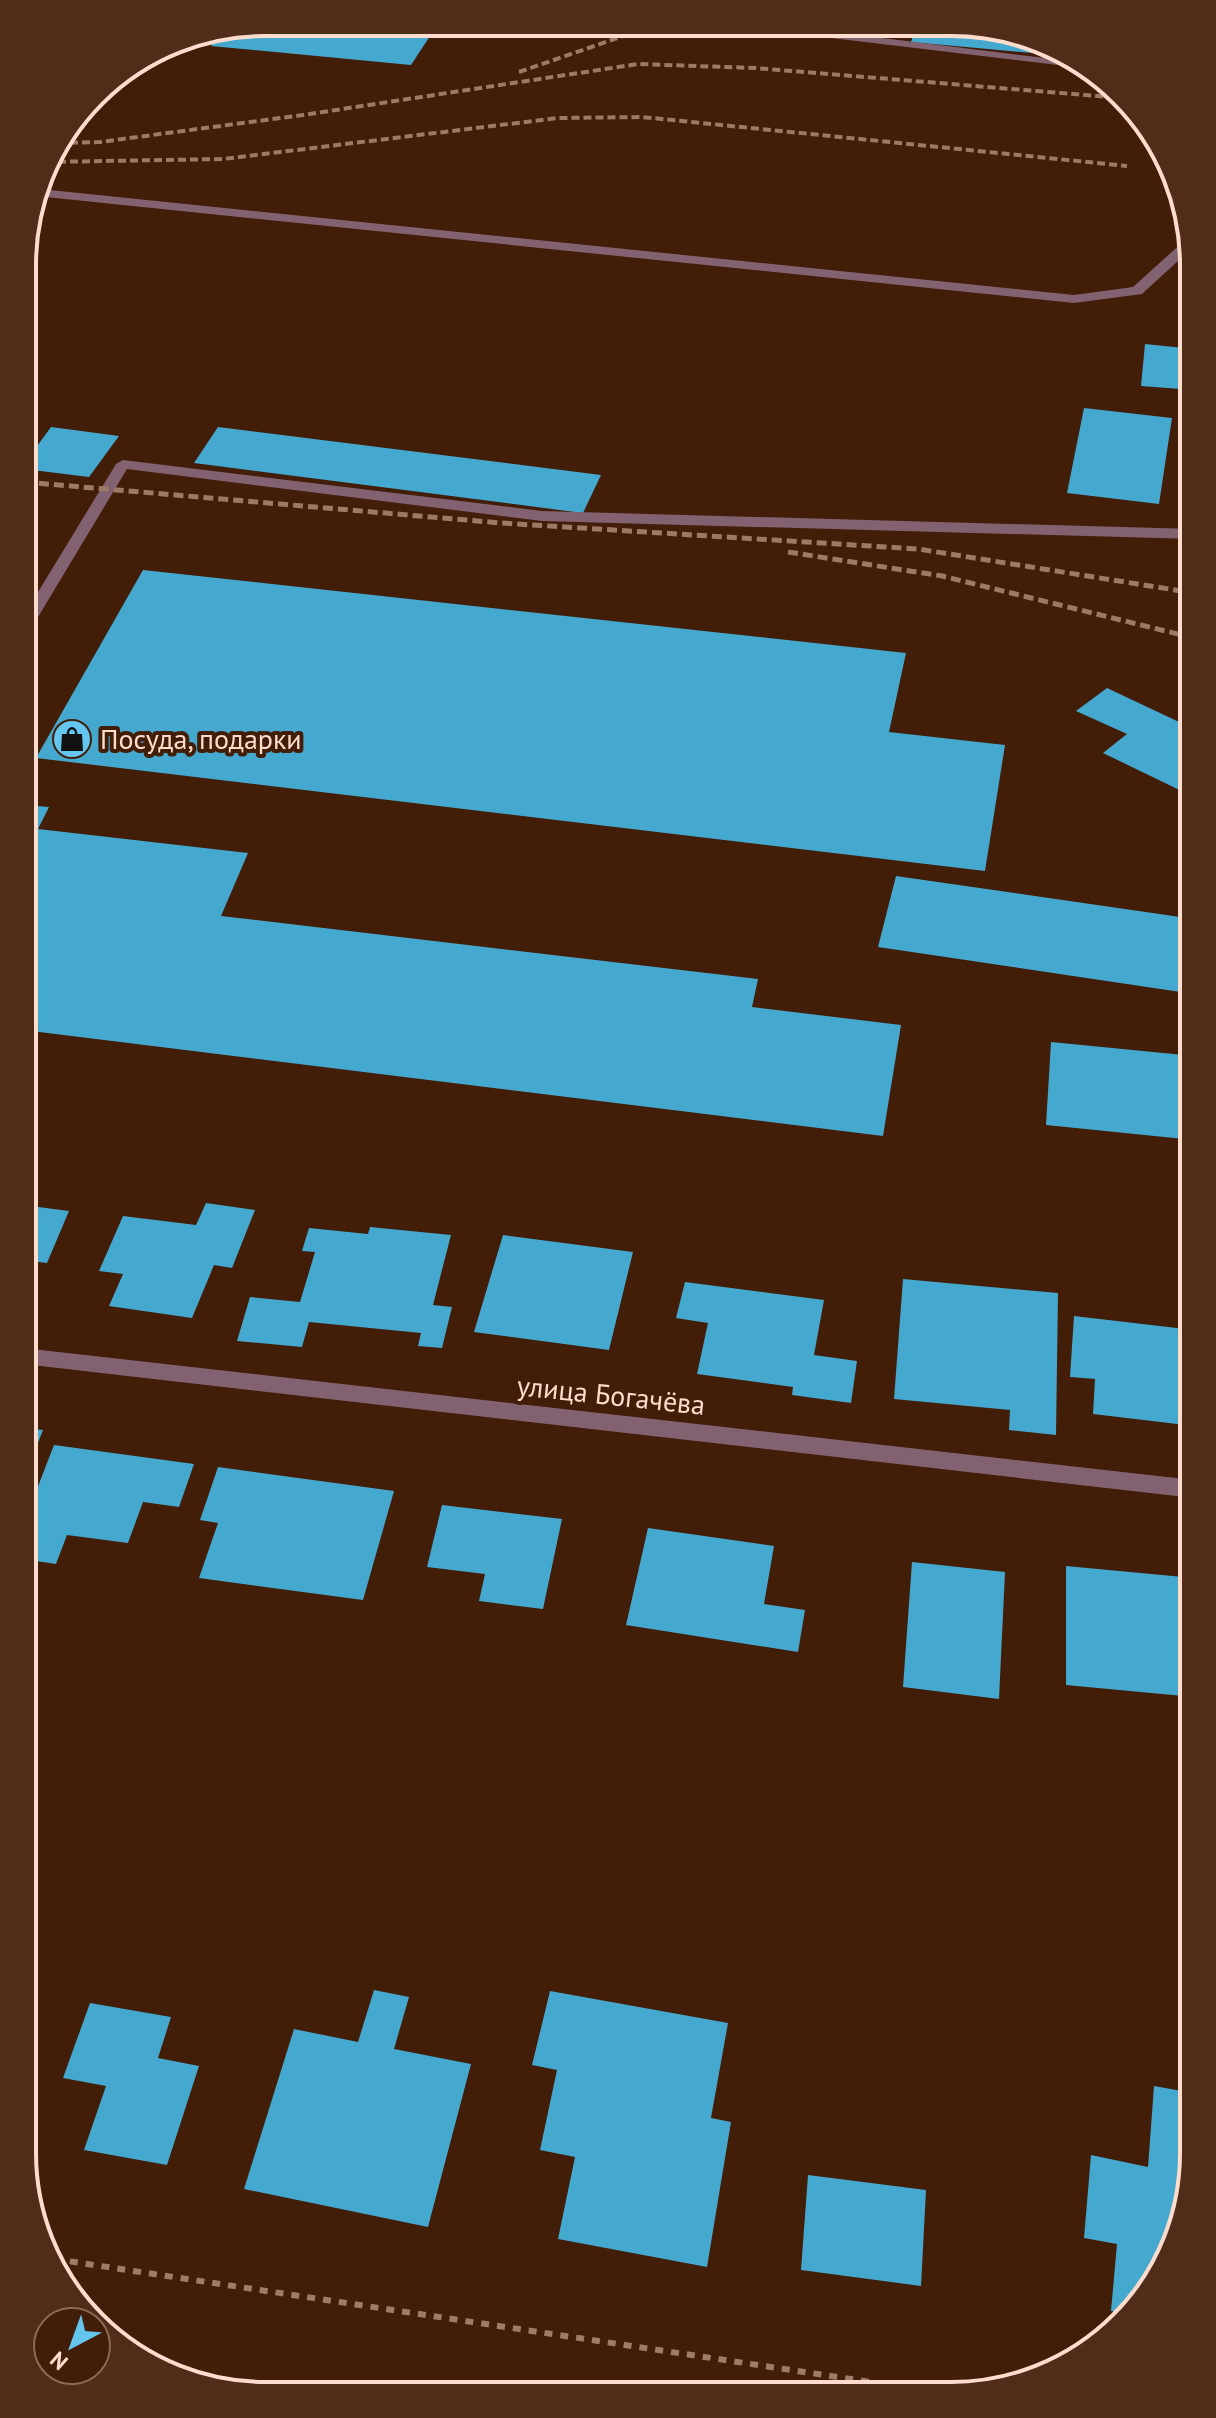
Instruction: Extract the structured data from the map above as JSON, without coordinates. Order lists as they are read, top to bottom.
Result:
{
  "streets": {
    "street": ["улица Богачёва"]
  },
  "places": {
    "shop": ["Посуда, подарки"]
  },
  "north": "bottom left"
}
